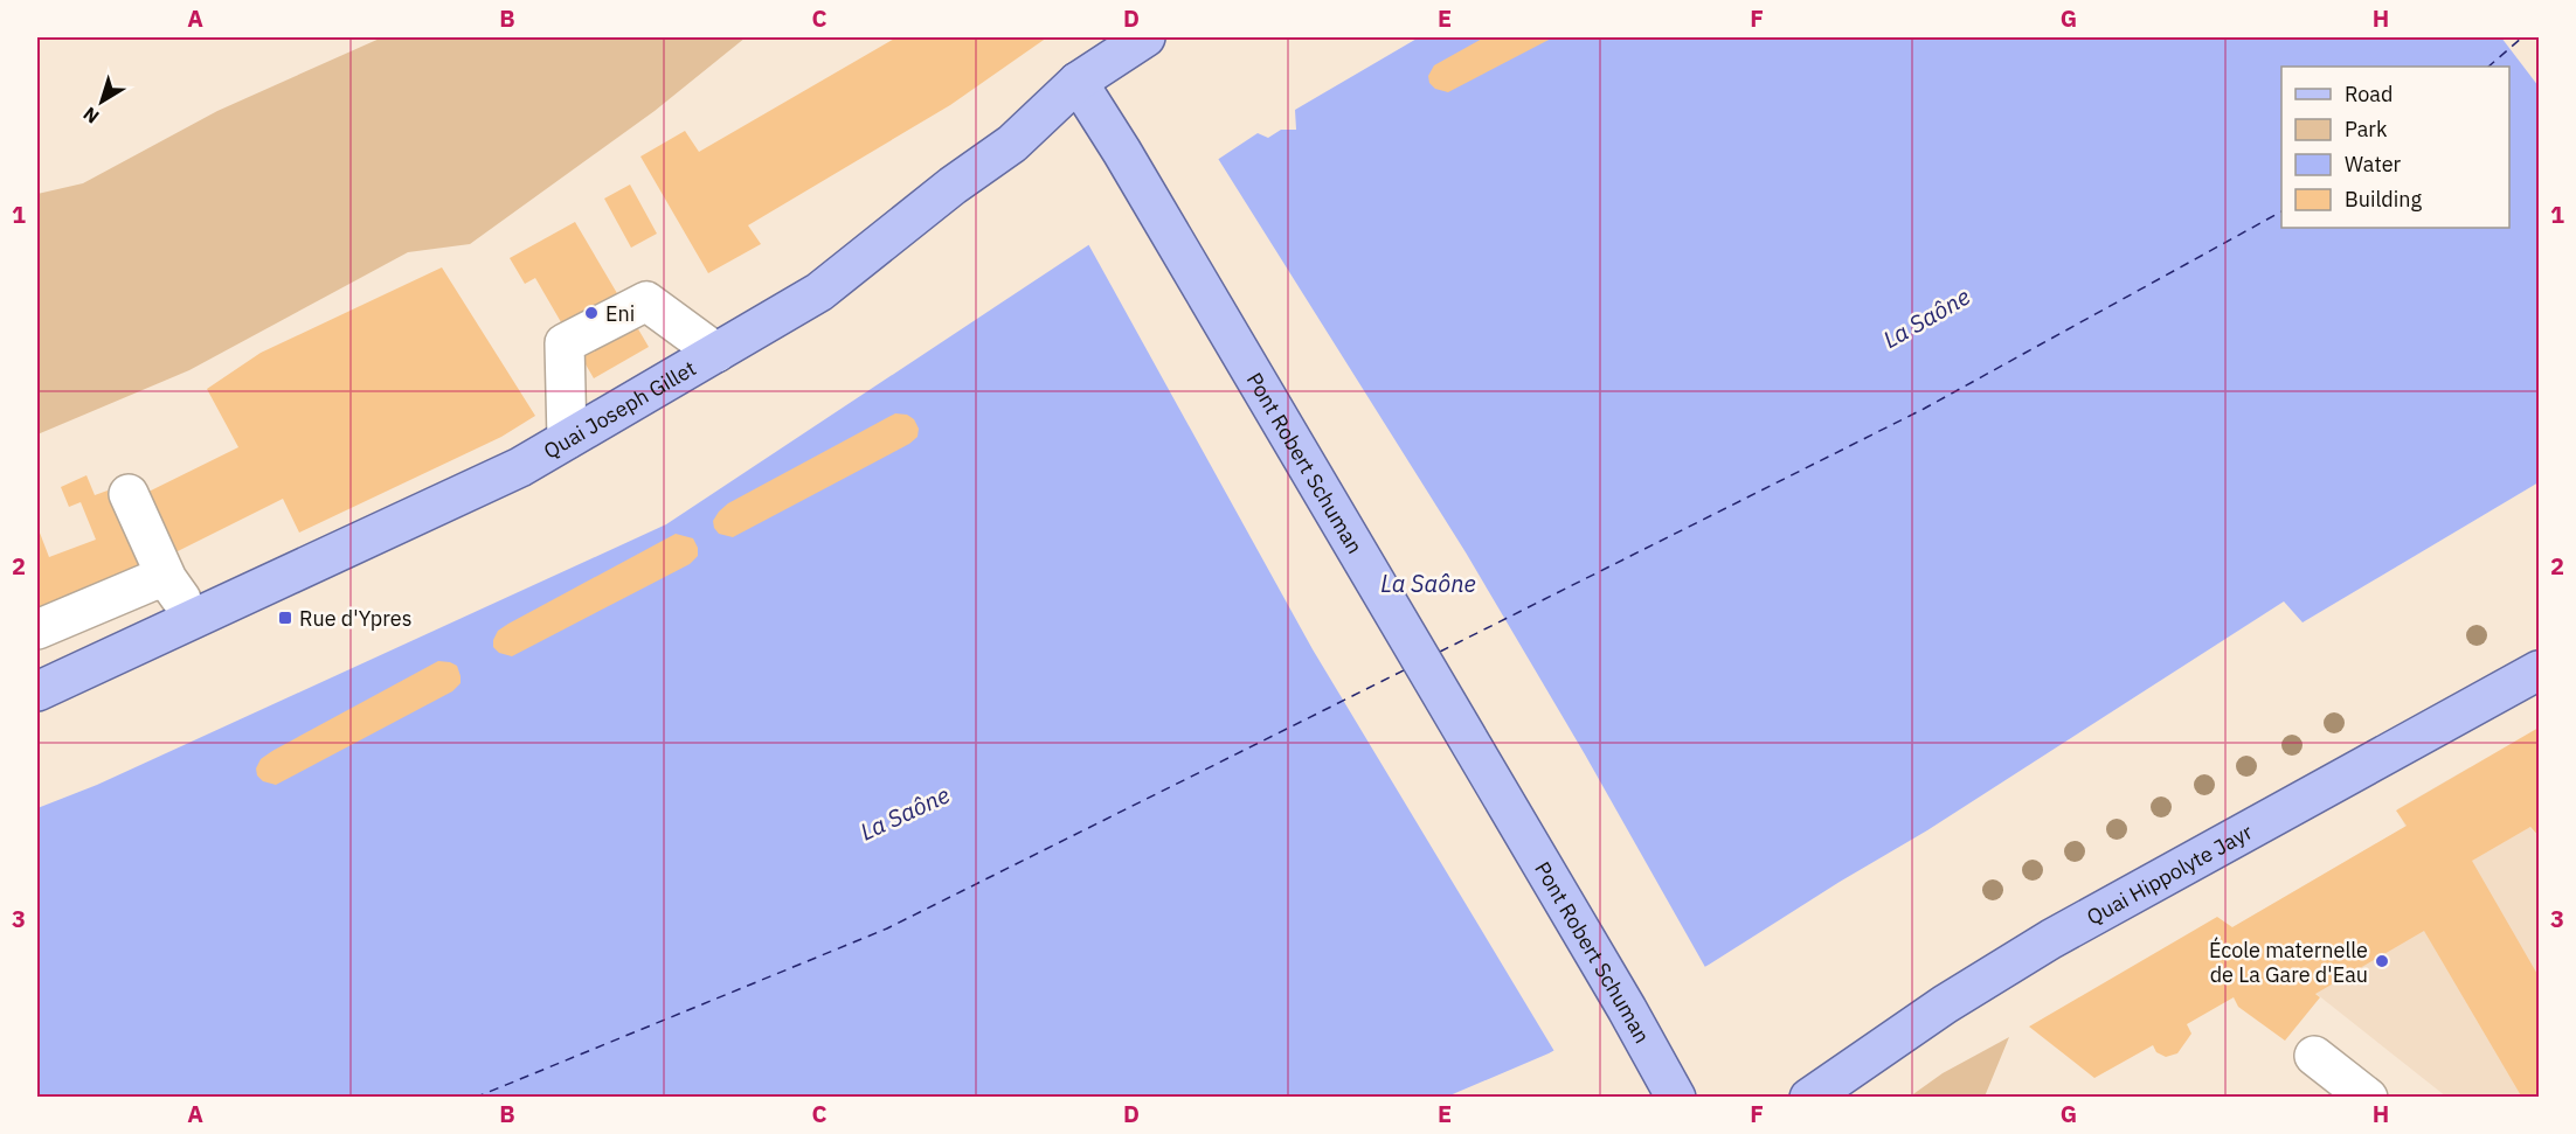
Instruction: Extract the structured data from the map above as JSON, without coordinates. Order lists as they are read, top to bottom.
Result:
{
  "streets": {
    "main road": ["Quai Joseph Gillet", "Pont Robert Schuman", "Quai Hippolyte Jayr"]
  },
  "crossings": [
    ["Quai Joseph Gillet", "Pont Robert Schuman"]
  ],
  "water": ["La Saône"],
  "places": {
    "other": ["Eni", "École maternelle de La Gare d'Eau"],
    "transit": ["Rue d'Ypres"]
  },
  "legend": [
    "Road",
    "Park",
    "Water",
    "Building"
  ],
  "north": "bottom left",
  "grid": {
    "columns": [
      "A",
      "B",
      "C",
      "D",
      "E",
      "F",
      "G",
      "H"
    ],
    "rows": ["1", "2", "3"]
  }
}
